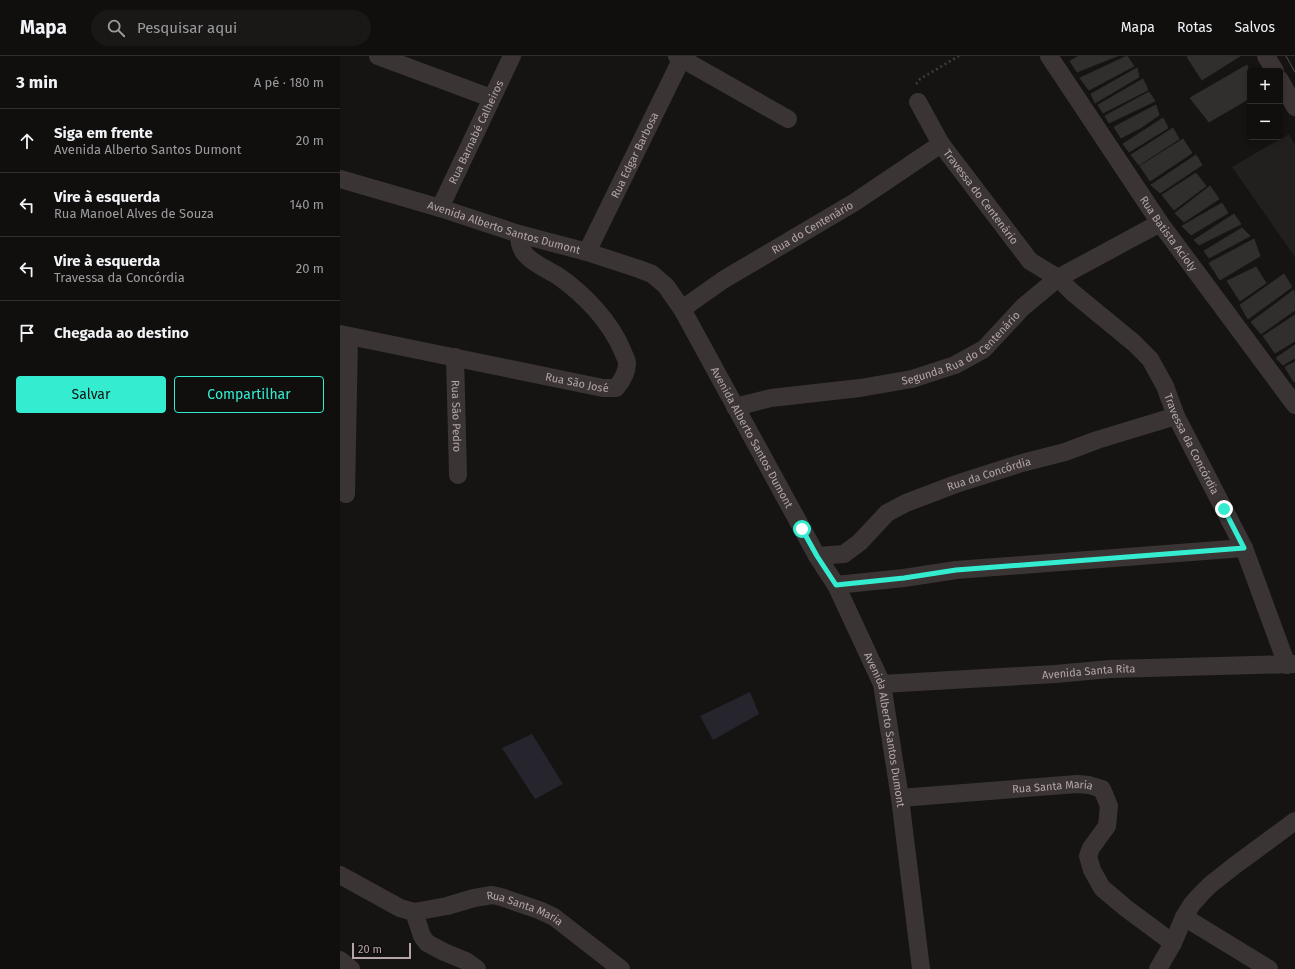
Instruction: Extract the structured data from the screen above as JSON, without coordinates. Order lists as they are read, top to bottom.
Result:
{
  "streets": {
    "street": [
      "Rua Barnabé Calheiros",
      "Rua Edgar Barbosa",
      "Travessa do Centenário",
      "Avenida Alberto Santos Dumont",
      "Rua do Centenário",
      "Rua Batista Acioly",
      "Segunda Rua do Centenário",
      "Rua São José",
      "Rua São Pedro",
      "Travessa da Concórdia",
      "Rua da Concórdia",
      "Avenida Santa Rita",
      "Rua Santa Maria"
    ]
  },
  "crossings": [
    ["Rua Barnabé Calheiros", "Avenida Alberto Santos Dumont"],
    ["Rua Edgar Barbosa", "Avenida Alberto Santos Dumont"],
    ["Travessa do Centenário", "Rua do Centenário"],
    ["Travessa do Centenário", "Segunda Rua do Centenário"],
    ["Travessa do Centenário", "Travessa da Concórdia"],
    ["Avenida Alberto Santos Dumont", "Rua do Centenário"],
    ["Avenida Alberto Santos Dumont", "Segunda Rua do Centenário"],
    ["Avenida Alberto Santos Dumont", "Rua São José"],
    ["Avenida Alberto Santos Dumont", "Rua da Concórdia"],
    ["Avenida Alberto Santos Dumont", "Avenida Santa Rita"],
    ["Avenida Alberto Santos Dumont", "Rua Santa Maria"],
    ["Rua Batista Acioly", "Segunda Rua do Centenário"],
    ["Segunda Rua do Centenário", "Travessa da Concórdia"],
    ["Rua São José", "Rua São Pedro"],
    ["Travessa da Concórdia", "Rua da Concórdia"],
    ["Travessa da Concórdia", "Avenida Santa Rita"]
  ],
  "scale_bar": "20 m",
  "page": {
    "header": "Mapa",
    "search": "Pesquisar aqui",
    "nav": ["Mapa", "Rotas", "Salvos"],
    "heading": ["3 min", "A pé · 180 m"],
    "map_buttons": ["+", "−"],
    "list": [
      ["Siga em frente", "Avenida Alberto Santos Dumont", "20 m"],
      ["Vire à esquerda", "Rua Manoel Alves de Souza", "140 m"],
      ["Vire à esquerda", "Travessa da Concórdia", "20 m"],
      "Chegada ao destino"
    ],
    "buttons": ["Salvar", "Compartilhar"],
    "scale": "20 m"
  }
}
